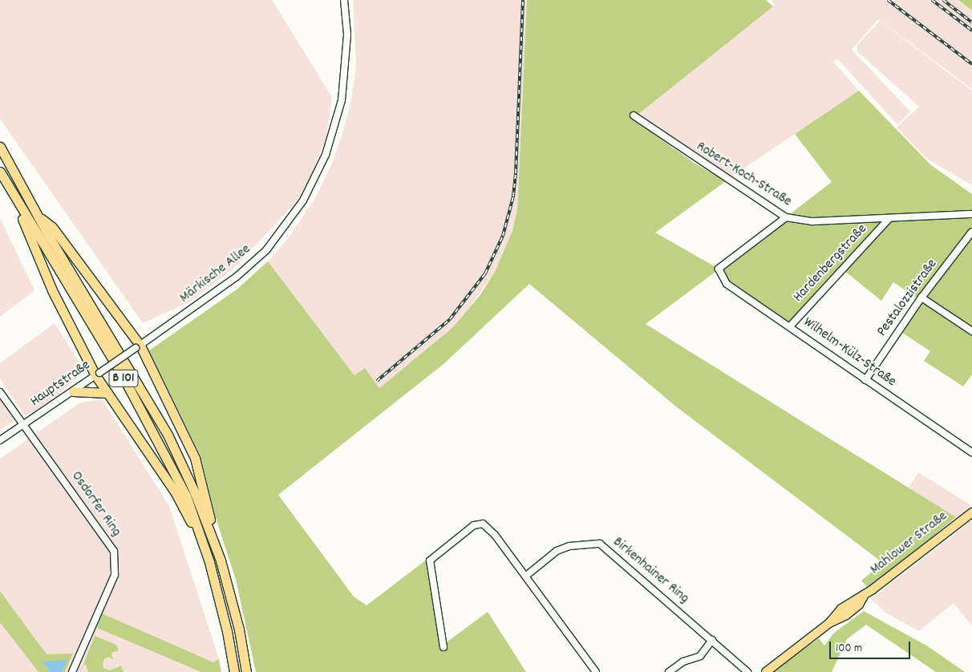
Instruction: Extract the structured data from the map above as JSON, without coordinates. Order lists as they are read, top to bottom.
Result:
{
  "streets": {
    "highway": ["B 101"],
    "main road": ["Mahlower Straße"],
    "street": [
      "Robert-Koch-Straße",
      "Hardenbergstraße",
      "Märkische Allee",
      "Pestalozzistraße",
      "Wilhelm-Külz-Straße",
      "Hauptstraße",
      "Osdorfer Ring",
      "Birkenhainer Ring"
    ]
  },
  "crossings": [
    ["Robert-Koch-Straße", "Hardenbergstraße"],
    ["Robert-Koch-Straße", "Wilhelm-Külz-Straße"],
    ["Hardenbergstraße", "Wilhelm-Külz-Straße"],
    ["Märkische Allee", "Hauptstraße"],
    ["Pestalozzistraße", "Wilhelm-Külz-Straße"],
    ["Hauptstraße", "Osdorfer Ring"]
  ],
  "scale_bar": "100 m"
}
